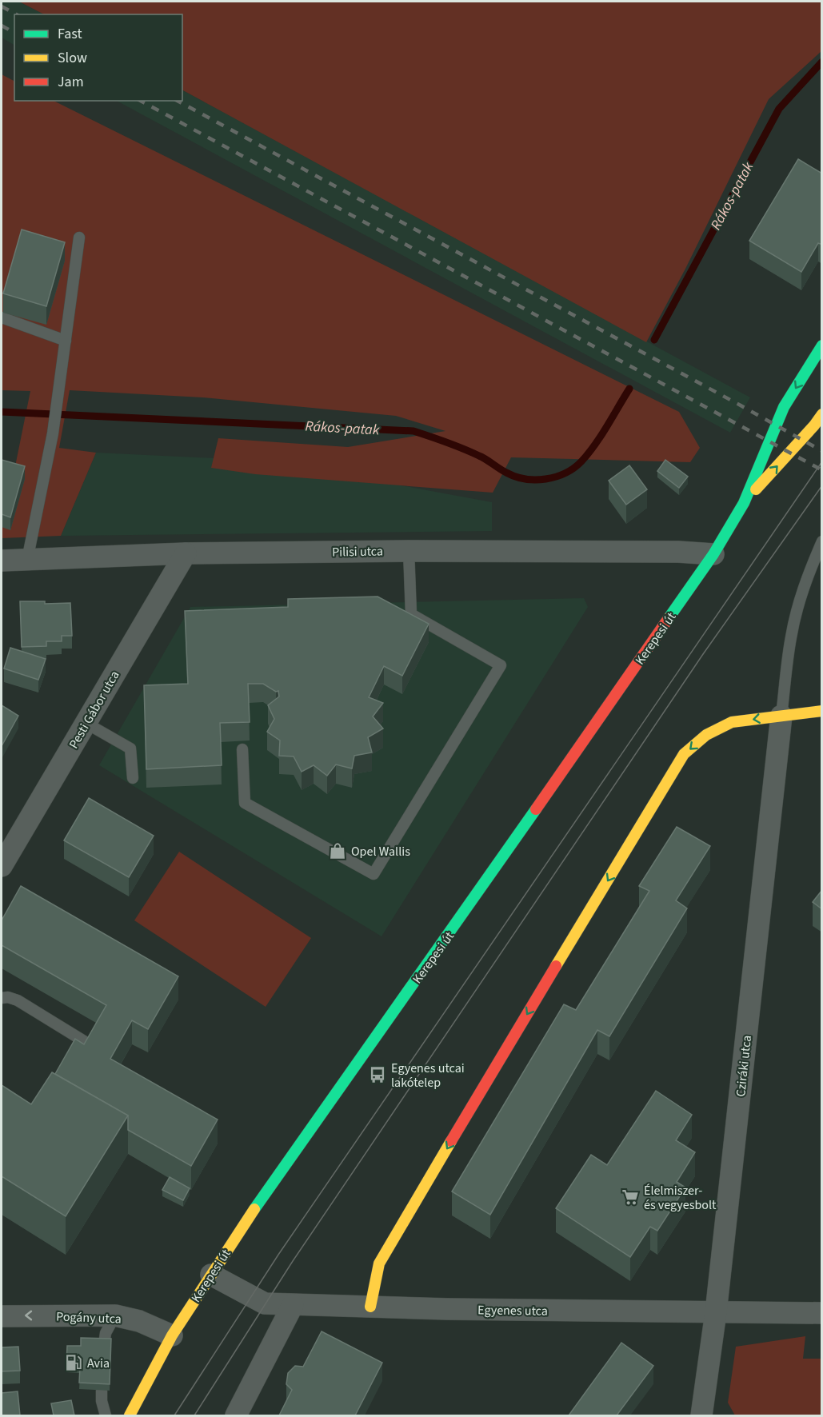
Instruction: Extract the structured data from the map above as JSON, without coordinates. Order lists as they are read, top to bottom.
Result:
{
  "streets": {
    "main road": ["Kerepesi út"],
    "street": [
      "Pilisi utca",
      "Pesti Gábor utca",
      "Cziráki utca",
      "Egyenes utca",
      "Pogány utca"
    ]
  },
  "crossings": [
    ["Pilisi utca", "Kerepesi út"],
    ["Pilisi utca", "Pesti Gábor utca"],
    ["Kerepesi út", "Egyenes utca"],
    ["Kerepesi út", "Pogány utca"],
    ["Cziráki utca", "Egyenes utca"]
  ],
  "one_way": ["Pogány utca"],
  "water": ["Rákos-patak"],
  "places": {
    "shop": ["Opel Wallis"],
    "bus stop": ["Egyenes utcai lakótelep"],
    "supermarket": ["Élelmiszer- és vegyesbolt"],
    "fuel station": ["Avia"]
  },
  "legend": ["Fast", "Slow", "Jam"]
}
